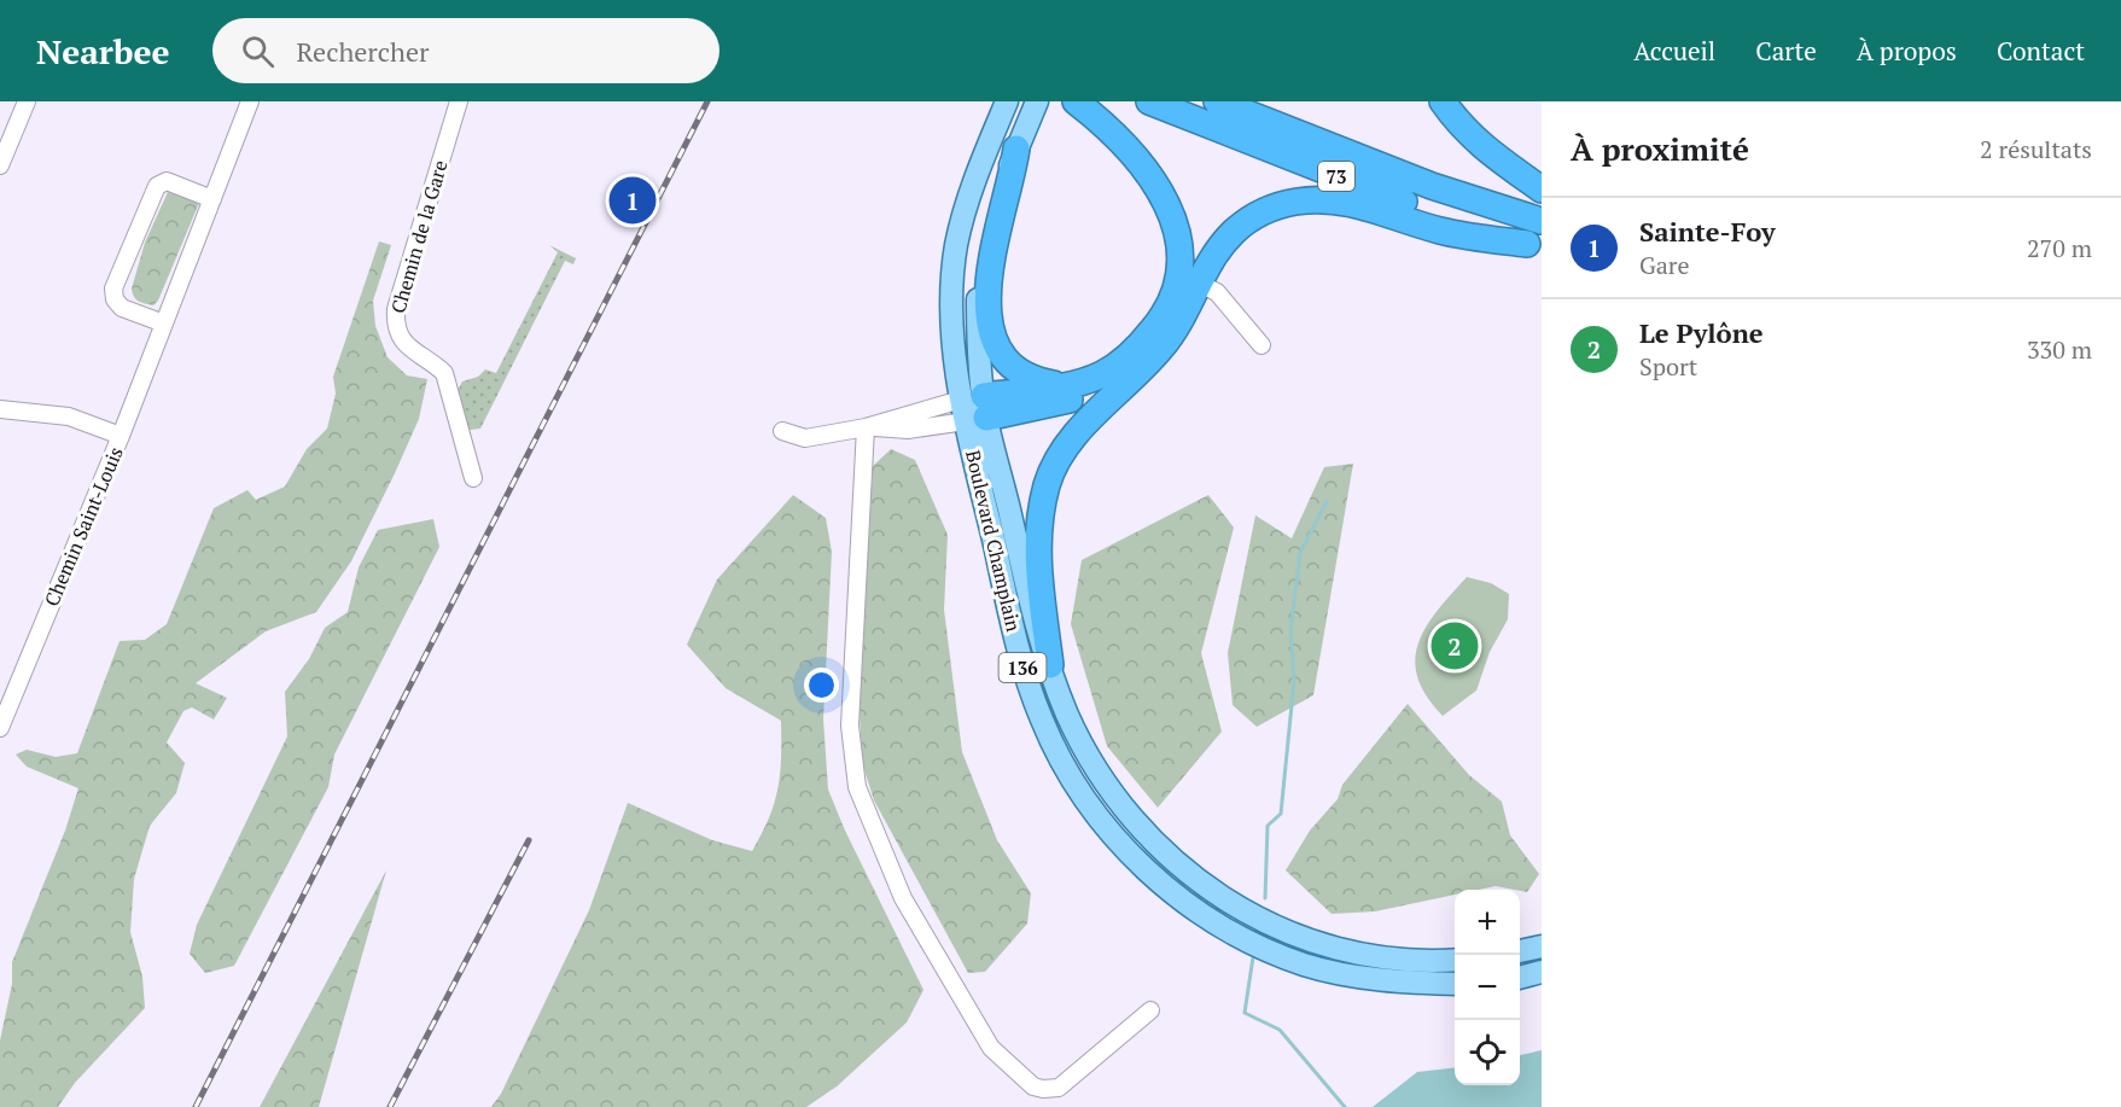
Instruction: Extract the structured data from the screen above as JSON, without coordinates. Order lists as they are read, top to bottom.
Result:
{
  "streets": {
    "highway": ["73"],
    "main road": ["Boulevard Champlain", "136"],
    "street": ["Chemin de la Gare", "Chemin Saint-Louis"]
  },
  "page": {
    "header": "Nearbee",
    "search": "Rechercher",
    "nav": [
      "Accueil",
      "Carte",
      "À propos",
      "Contact"
    ],
    "heading": ["À proximité", "2 résultats"],
    "pins": ["1", "2"],
    "list": [
      {
        "mark": "1",
        "name": "Sainte-Foy",
        "note": "Gare",
        "value": "270 m"
      },
      {
        "mark": "2",
        "name": "Le Pylône",
        "note": "Sport",
        "value": "330 m"
      }
    ],
    "map_buttons": ["+", "−"]
  }
}
